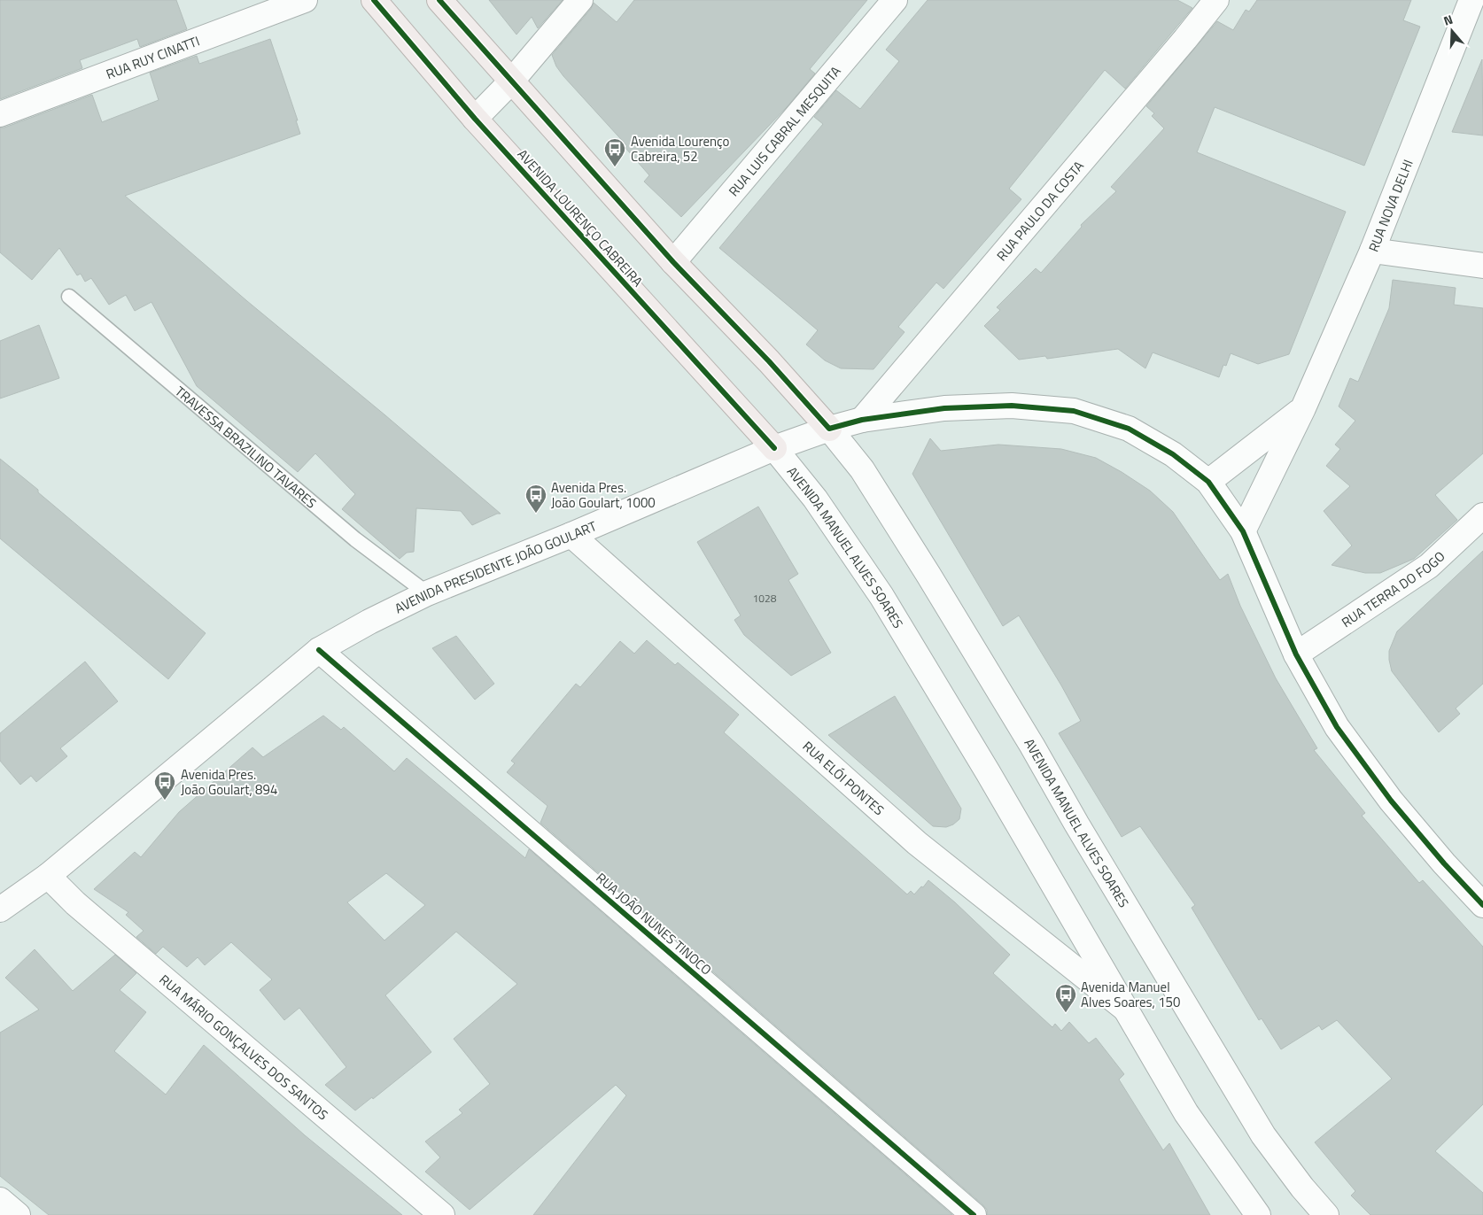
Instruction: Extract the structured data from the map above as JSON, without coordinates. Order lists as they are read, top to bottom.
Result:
{
  "streets": {
    "main road": ["AVENIDA LOURENÇO CABREIRA"],
    "street": [
      "RUA RUY CINATTI",
      "RUA LUIS CABRAL MESQUITA",
      "RUA NOVA DELHI",
      "RUA PAULO DA COSTA",
      "AVENIDA MANUEL ALVES SOARES",
      "AVENIDA PRESIDENTE JOÃO GOULART",
      "RUA TERRA DO FOGO",
      "RUA ELÓI PONTES",
      "RUA JOÃO NUNES TINOCO",
      "RUA MÁRIO GONÇALVES DOS SANTOS"
    ],
    "lane": ["TRAVESSA BRAZILINO TAVARES"]
  },
  "crossings": [
    ["RUA NOVA DELHI", "AVENIDA PRESIDENTE JOÃO GOULART"],
    ["RUA PAULO DA COSTA", "AVENIDA PRESIDENTE JOÃO GOULART"],
    ["AVENIDA LOURENÇO CABREIRA", "AVENIDA MANUEL ALVES SOARES"],
    ["AVENIDA LOURENÇO CABREIRA", "AVENIDA PRESIDENTE JOÃO GOULART"],
    ["TRAVESSA BRAZILINO TAVARES", "AVENIDA PRESIDENTE JOÃO GOULART"],
    ["AVENIDA MANUEL ALVES SOARES", "AVENIDA PRESIDENTE JOÃO GOULART"],
    ["AVENIDA MANUEL ALVES SOARES", "RUA ELÓI PONTES"],
    ["AVENIDA PRESIDENTE JOÃO GOULART", "RUA TERRA DO FOGO"],
    ["AVENIDA PRESIDENTE JOÃO GOULART", "RUA ELÓI PONTES"],
    ["AVENIDA PRESIDENTE JOÃO GOULART", "RUA JOÃO NUNES TINOCO"],
    ["AVENIDA PRESIDENTE JOÃO GOULART", "RUA MÁRIO GONÇALVES DOS SANTOS"]
  ],
  "places": {
    "bus stop": [
      "Avenida Lourenço Cabreira, 52",
      "Avenida Pres. João Goulart, 1000",
      "Avenida Pres. João Goulart, 894",
      "Avenida Manuel Alves Soares, 150"
    ]
  },
  "house_numbers": ["1028"],
  "north": "top"
}
